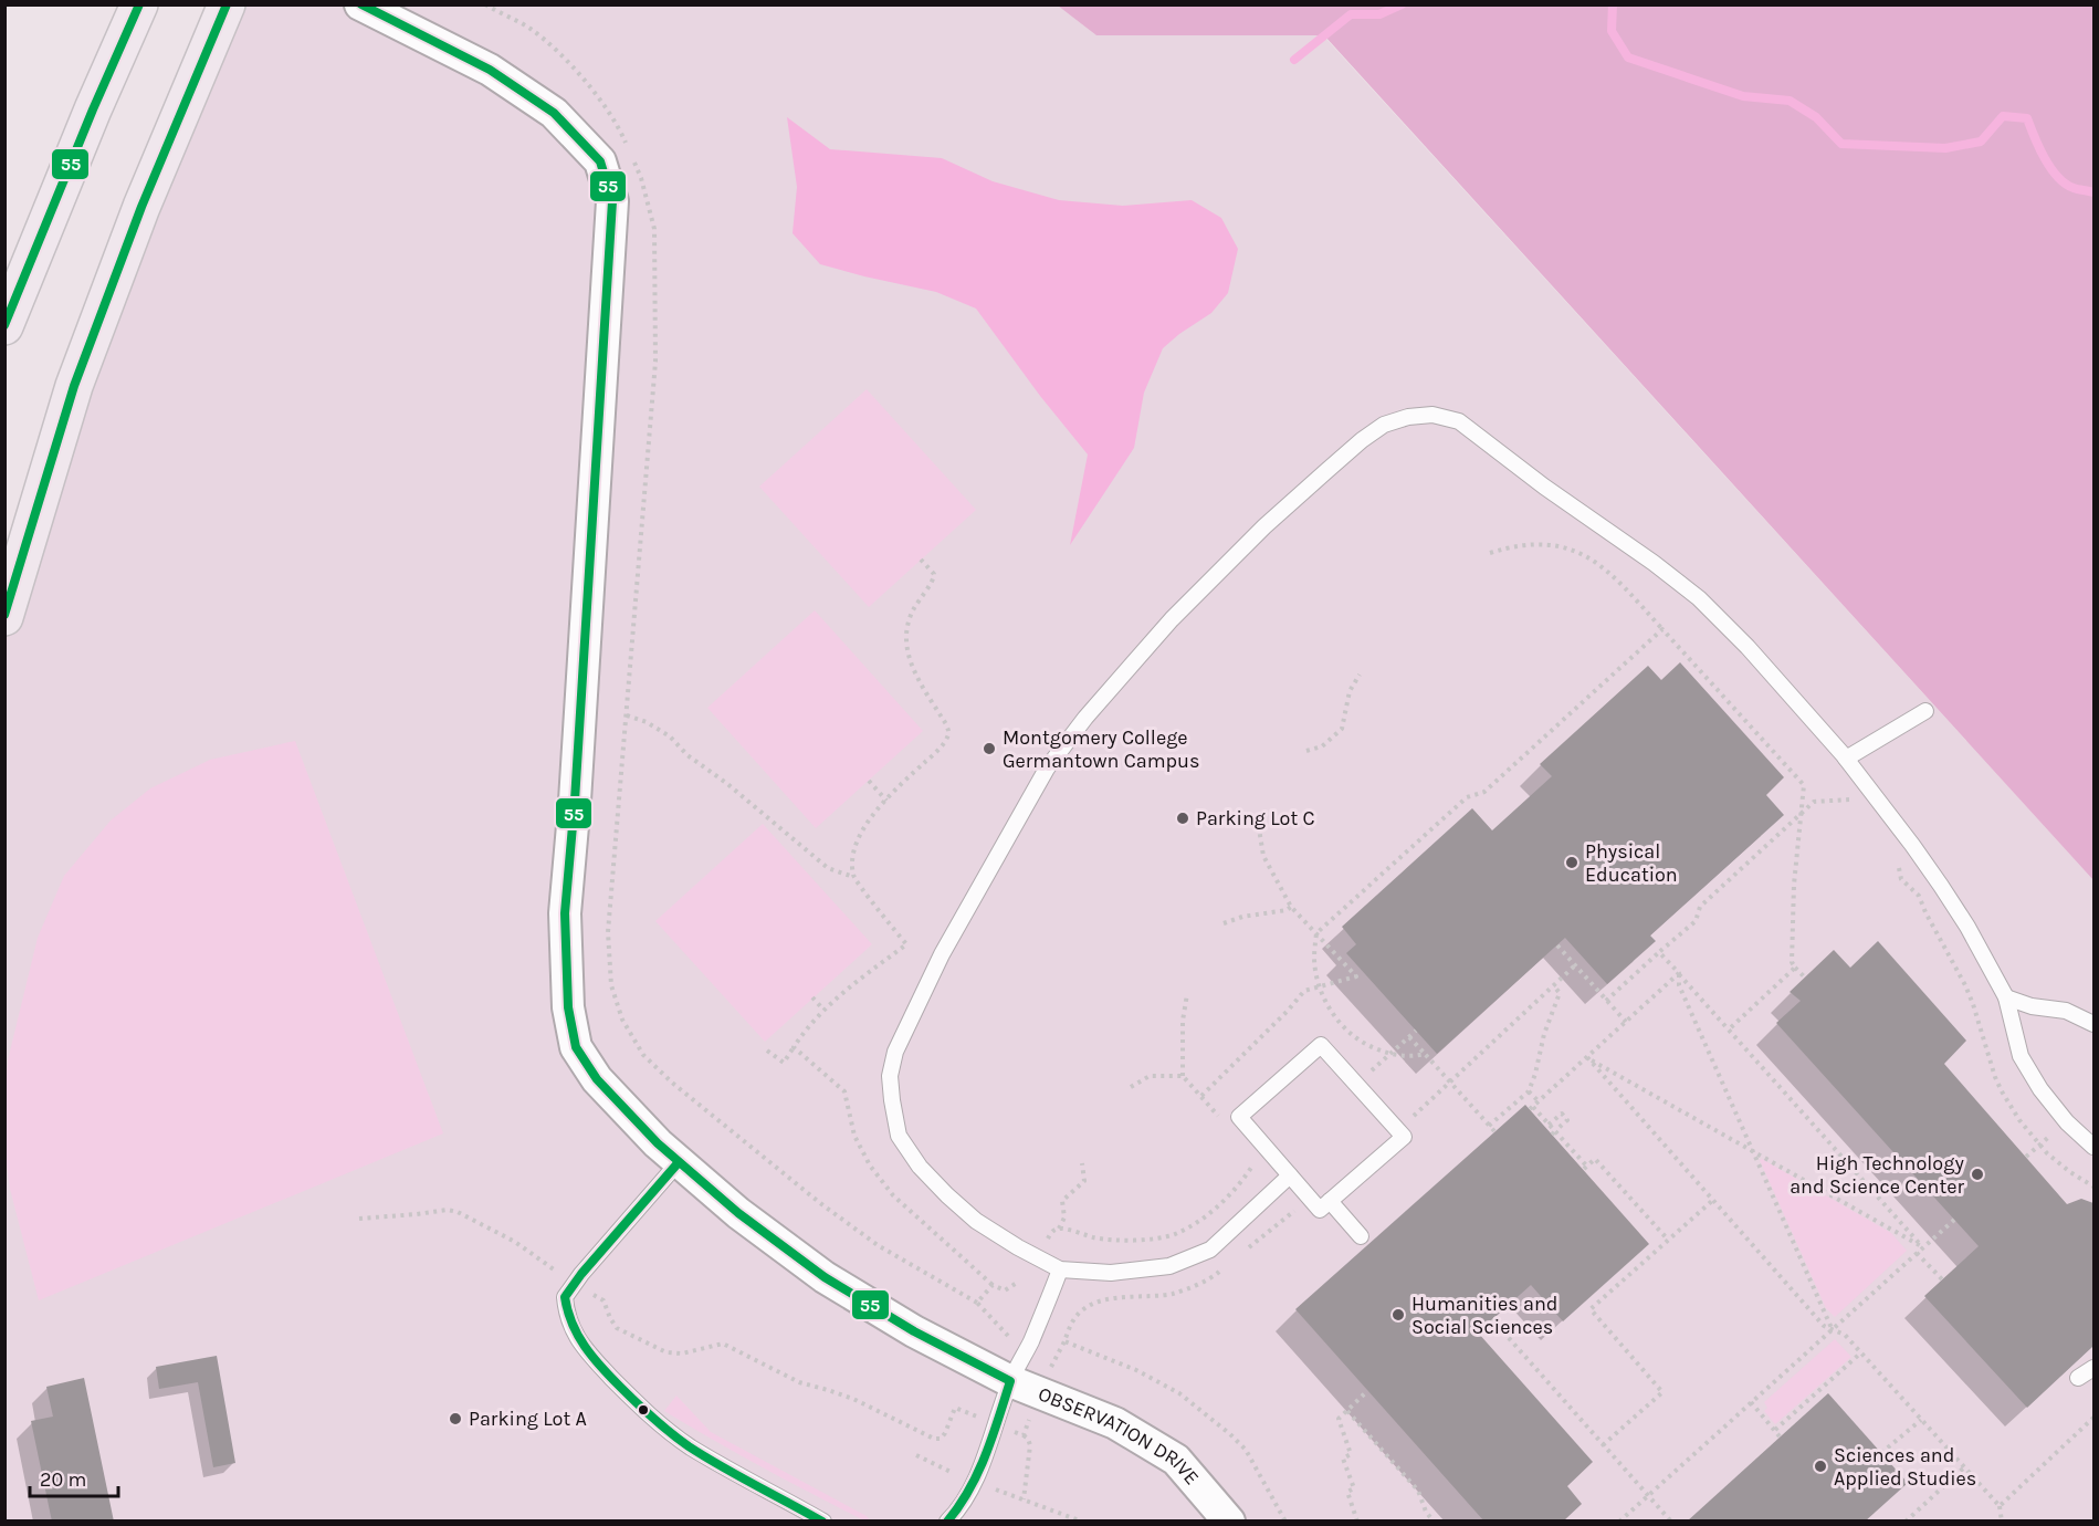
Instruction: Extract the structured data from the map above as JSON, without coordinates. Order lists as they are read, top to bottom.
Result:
{
  "streets": {
    "street": ["OBSERVATION DRIVE"]
  },
  "places": [
    "Montgomery College Germantown Campus",
    "Parking Lot C",
    "Physical Education",
    "High Technology and Science Center",
    "Humanities and Social Sciences",
    "Parking Lot A",
    "Sciences and Applied Studies"
  ],
  "lines": ["transit line 55"],
  "scale_bar": "20 m"
}
